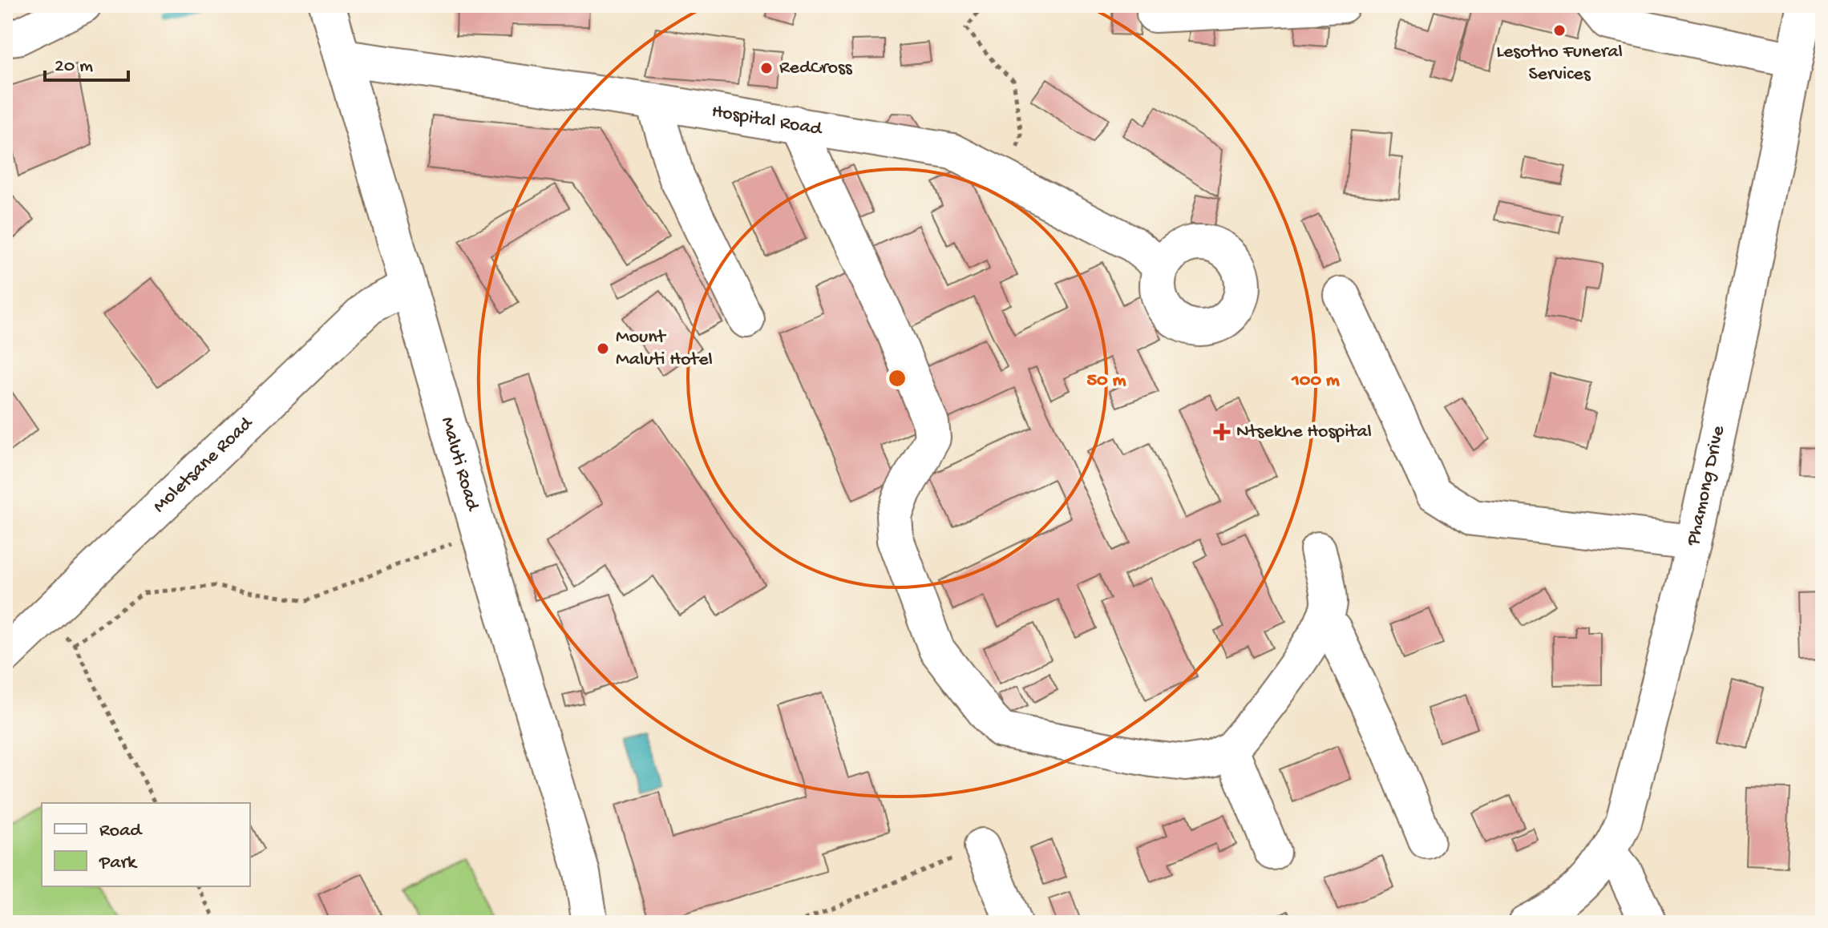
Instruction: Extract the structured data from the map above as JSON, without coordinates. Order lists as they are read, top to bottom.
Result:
{
  "streets": {
    "street": [
      "Hospital Road",
      "Maluti Road",
      "Moletsane Road",
      "Phamong Drive"
    ]
  },
  "crossings": [
    ["Hospital Road", "Maluti Road"],
    ["Maluti Road", "Moletsane Road"]
  ],
  "places": {
    "other": ["Lesotho Funeral Services", "RedCross", "Mount Maluti Hotel"],
    "health": ["Ntsekhe Hospital"]
  },
  "legend": ["Road", "Park"],
  "scale_bar": "20 m",
  "rings": ["50 m", "100 m"]
}
